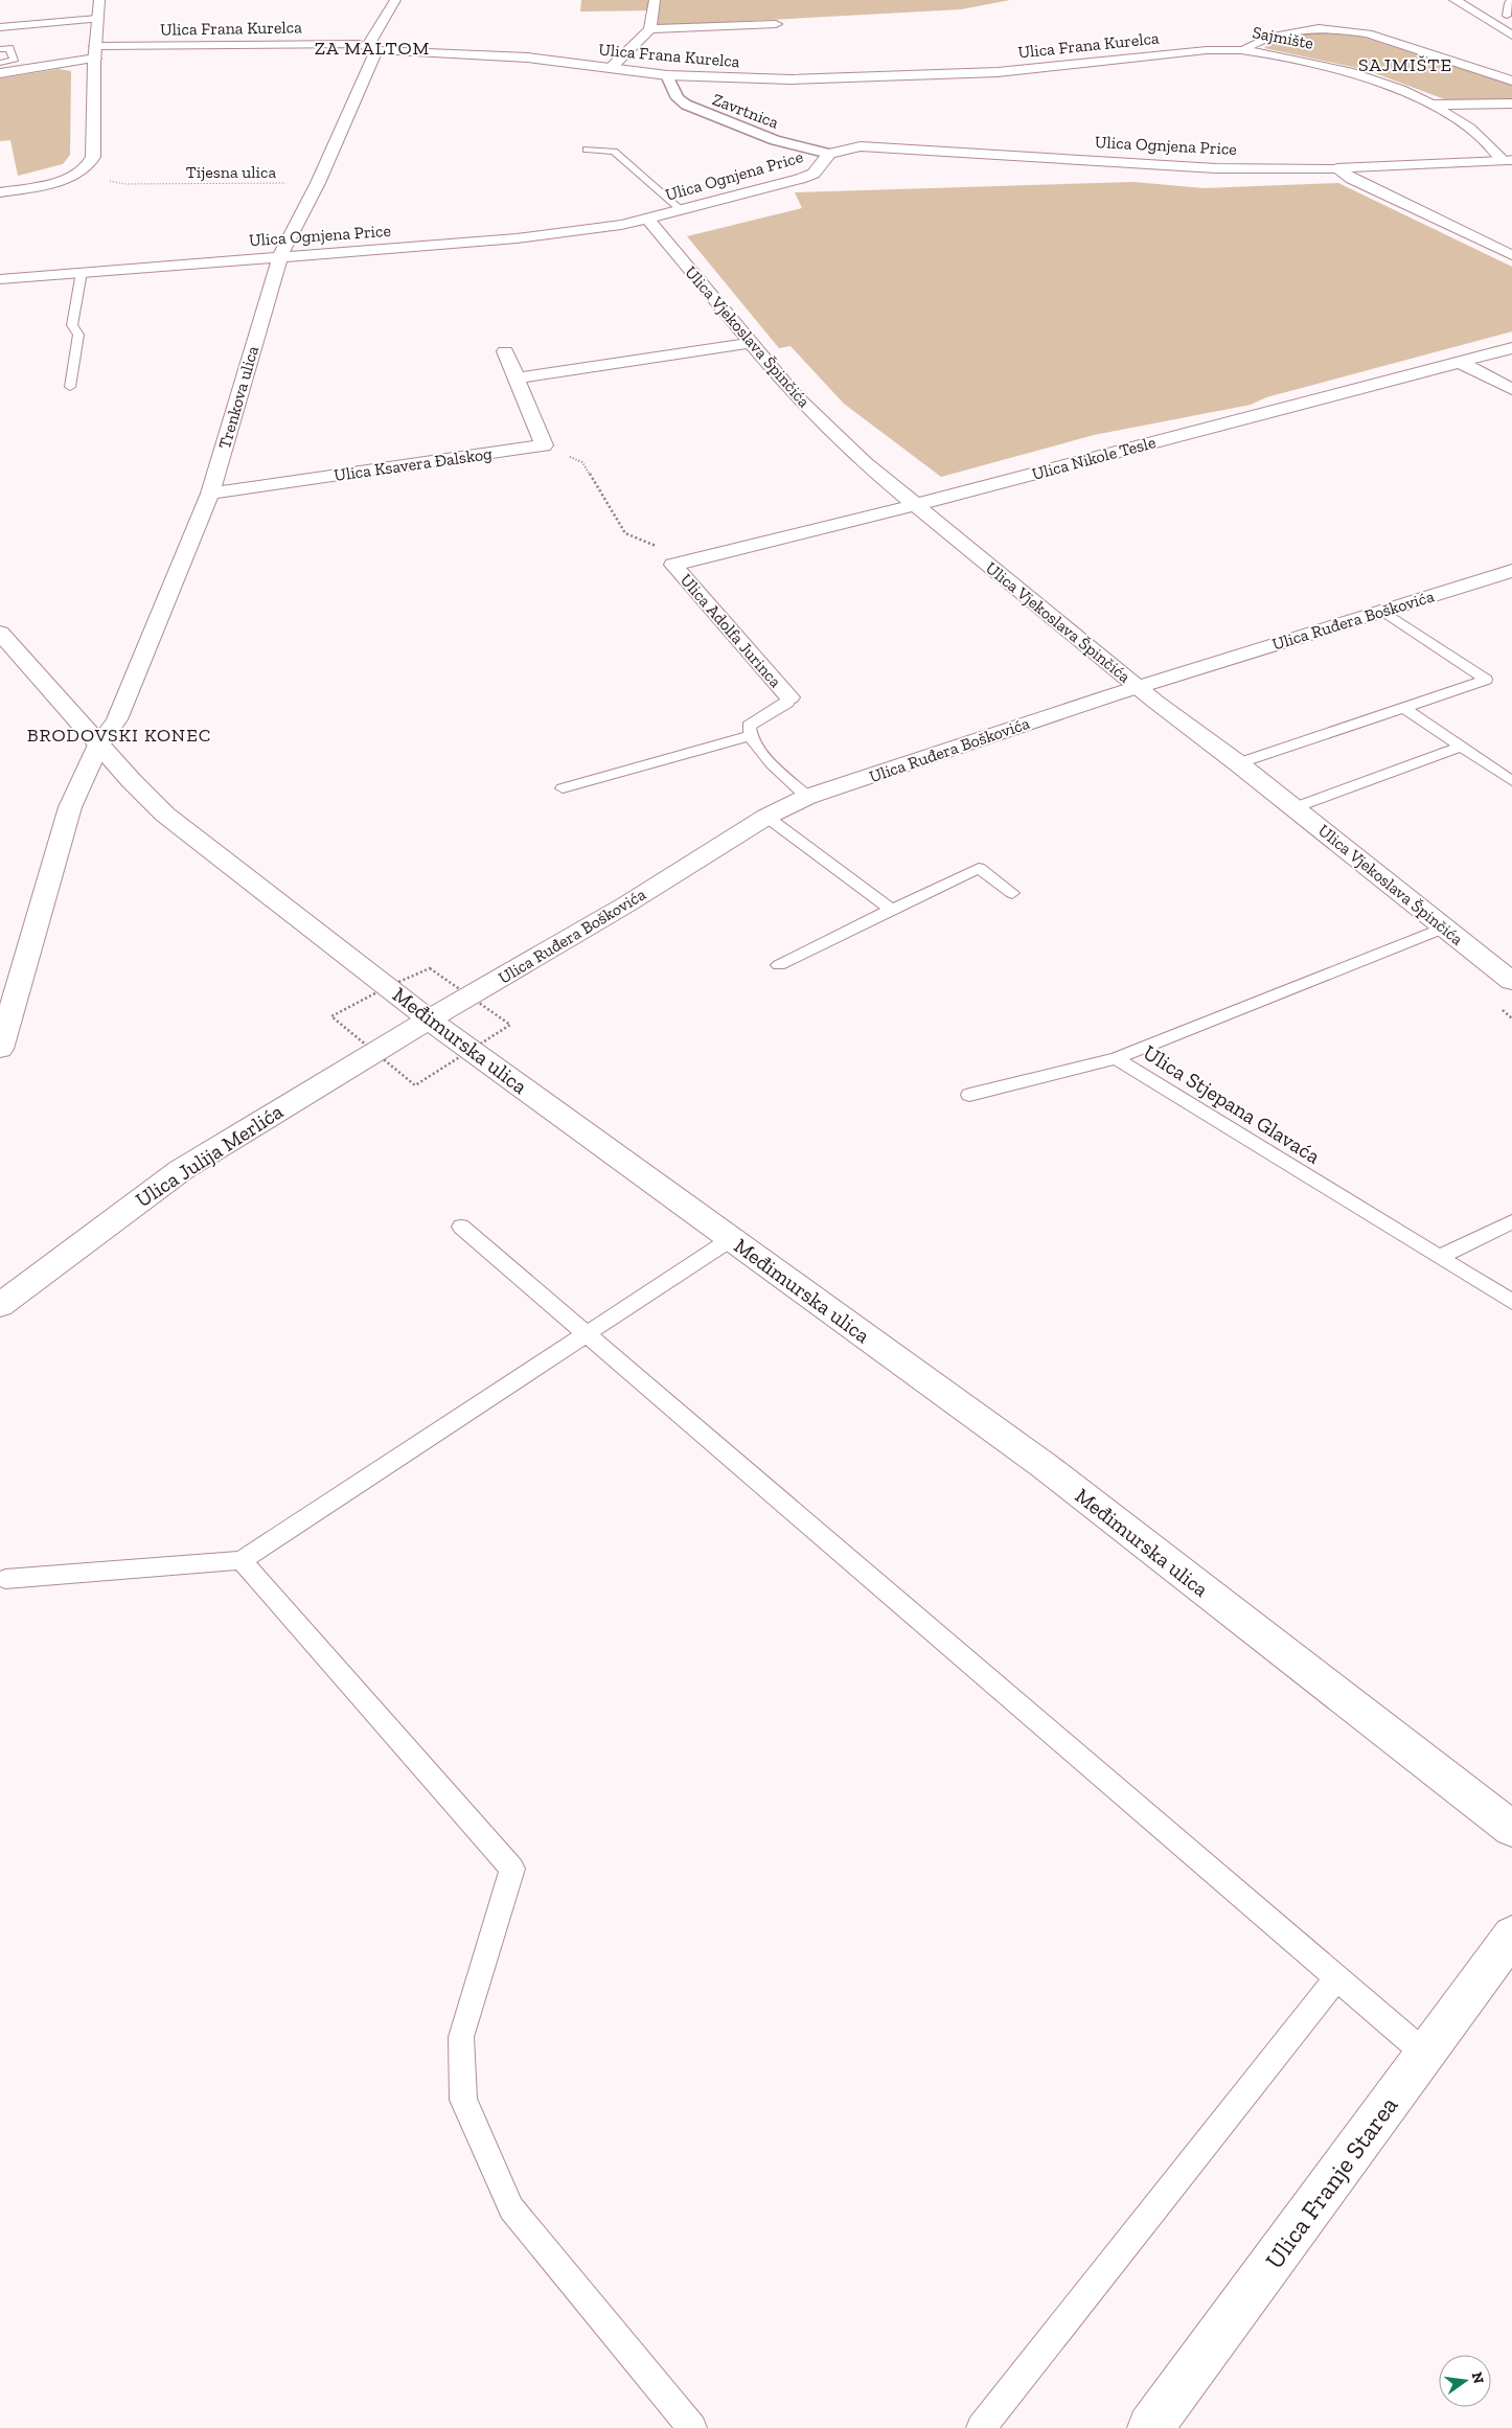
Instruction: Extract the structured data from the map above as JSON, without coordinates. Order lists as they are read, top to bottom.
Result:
{
  "streets": {
    "street": [
      "Ulica Frana Kurelca",
      "Sajmište",
      "Zavrtnica",
      "Ulica Ognjena Price",
      "Ulica Vjekoslava Špinčića",
      "Trenkova ulica",
      "Ulica Nikole Tesle",
      "Ulica Ksavera Đalskog",
      "Ulica Ruđera Boškovića",
      "Ulica Adolfa Jurinca",
      "Međimurska ulica",
      "Ulica Julija Merlića",
      "Ulica Franje Starea"
    ],
    "lane": ["Ulica Stjepana Glavaća"],
    "path": ["Tijesna ulica"]
  },
  "crossings": [
    ["Ulica Frana Kurelca", "Sajmište"],
    ["Ulica Frana Kurelca", "Zavrtnica"],
    ["Ulica Frana Kurelca", "Trenkova ulica"],
    ["Sajmište", "Ulica Ognjena Price"],
    ["Zavrtnica", "Ulica Ognjena Price"],
    ["Ulica Ognjena Price", "Ulica Vjekoslava Špinčića"],
    ["Ulica Ognjena Price", "Trenkova ulica"],
    ["Tijesna ulica", "Trenkova ulica"],
    ["Ulica Vjekoslava Špinčića", "Ulica Nikole Tesle"],
    ["Ulica Vjekoslava Špinčića", "Ulica Ruđera Boškovića"],
    ["Ulica Vjekoslava Špinčića", "Ulica Stjepana Glavaća"],
    ["Trenkova ulica", "Ulica Ksavera Đalskog"],
    ["Trenkova ulica", "Međimurska ulica"],
    ["Ulica Nikole Tesle", "Ulica Adolfa Jurinca"],
    ["Ulica Ruđera Boškovića", "Međimurska ulica"],
    ["Ulica Ruđera Boškovića", "Ulica Julija Merlića"],
    ["Međimurska ulica", "Ulica Julija Merlića"]
  ],
  "districts": ["ZA MALTOM", "SAJMIŠTE", "BRODOVSKI KONEC"],
  "north": "right"
}
